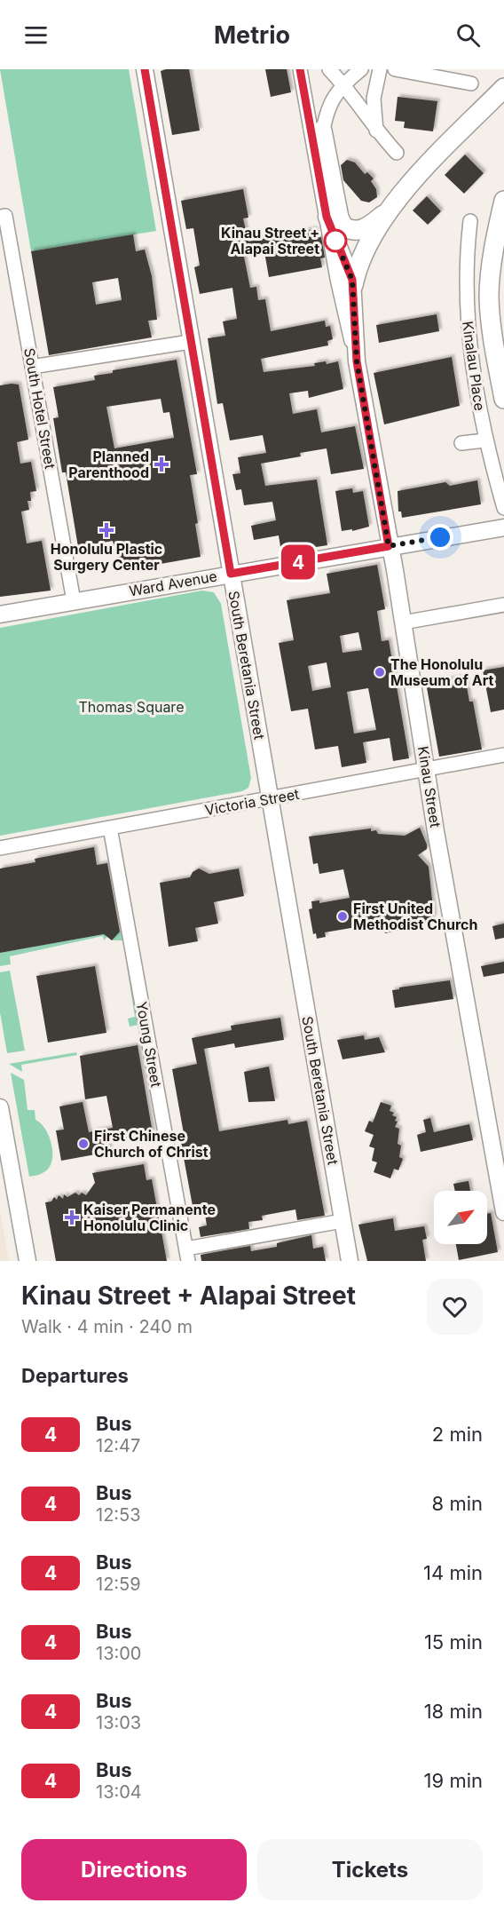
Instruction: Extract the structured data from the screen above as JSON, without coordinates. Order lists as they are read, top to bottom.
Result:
{
  "streets": {
    "main road": ["Ward Avenue", "South Beretania Street", "Kinau Street"],
    "street": [
      "Kinalau Place",
      "South Hotel Street",
      "Victoria Street",
      "Young Street"
    ]
  },
  "crossings": [
    ["South Hotel Street", "Ward Avenue"],
    ["Ward Avenue", "South Beretania Street"],
    ["Ward Avenue", "Kinau Street"],
    ["South Beretania Street", "Victoria Street"],
    ["Kinau Street", "Victoria Street"],
    ["Victoria Street", "Young Street"]
  ],
  "parks": ["Thomas Square"],
  "places": {
    "other": [
      "Kinau Street + Alapai Street",
      "The Honolulu Museum of Art",
      "First United Methodist Church",
      "First Chinese Church of Christ"
    ],
    "health": ["Planned Parenthood", "Honolulu Plastic Surgery Center", "Kaiser Permanente Honolulu Clinic"]
  },
  "lines": ["bus line 4"],
  "north": "top right",
  "page": {
    "header": "Metrio",
    "on_map": "4",
    "heading": [
      ["Kinau Street + Alapai Street", "Walk · 4 min · 240 m"],
      "Departures"
    ],
    "list": [
      {
        "mark": "4",
        "name": "Bus",
        "note": "12:47",
        "value": "2 min"
      },
      {
        "mark": "4",
        "name": "Bus",
        "note": "12:53",
        "value": "8 min"
      },
      {
        "mark": "4",
        "name": "Bus",
        "note": "12:59",
        "value": "14 min"
      },
      {
        "mark": "4",
        "name": "Bus",
        "note": "13:00",
        "value": "15 min"
      },
      {
        "mark": "4",
        "name": "Bus",
        "note": "13:03",
        "value": "18 min"
      },
      {
        "mark": "4",
        "name": "Bus",
        "note": "13:04",
        "value": "19 min"
      }
    ],
    "buttons": ["Directions", "Tickets"]
  }
}
